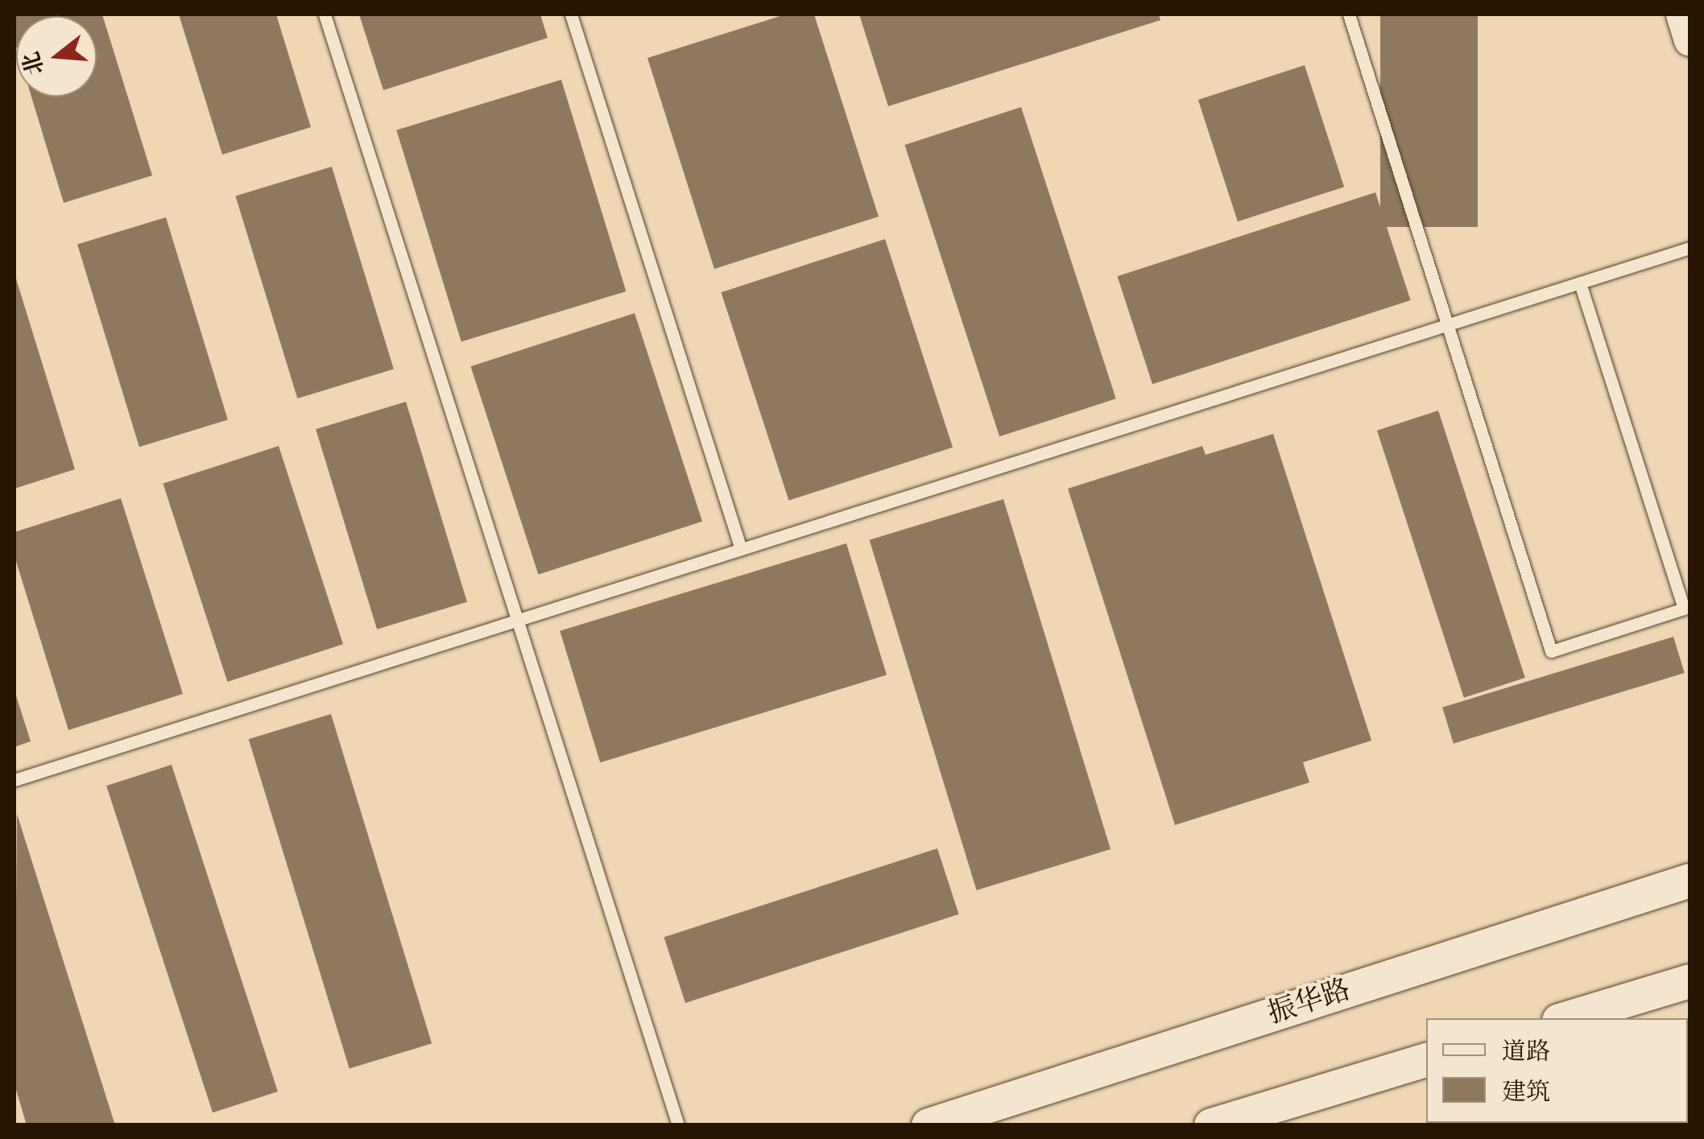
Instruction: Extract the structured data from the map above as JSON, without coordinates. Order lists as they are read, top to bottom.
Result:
{
  "streets": {
    "main road": ["振华路"]
  },
  "legend": ["道路", "建筑"],
  "north": "left"
}
